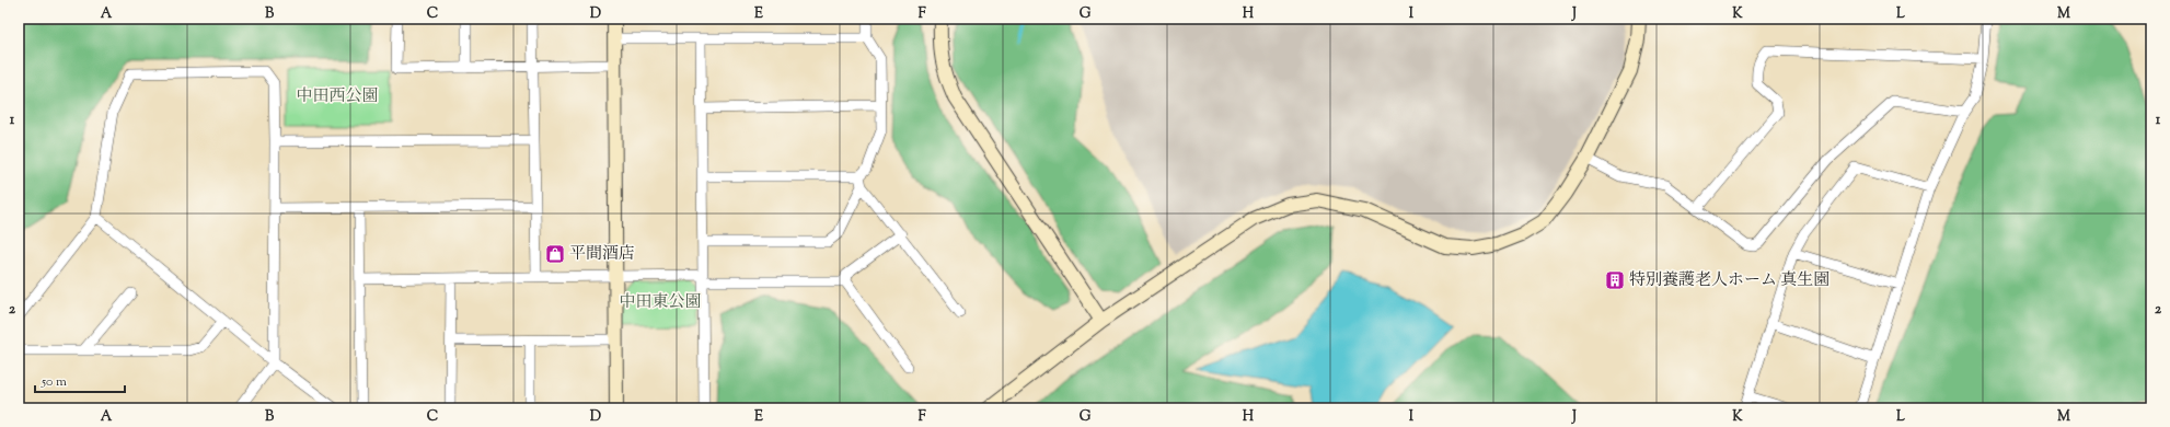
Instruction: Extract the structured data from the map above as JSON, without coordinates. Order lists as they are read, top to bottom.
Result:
{
  "parks": ["中田西公園", "中田東公園"],
  "places": {
    "shop": ["平間酒店"],
    "building": ["特別養護老人ホーム 真生園"]
  },
  "scale_bar": "50 m",
  "grid": {
    "columns": [
      "A",
      "B",
      "C",
      "D",
      "E",
      "F",
      "G",
      "H",
      "I",
      "J",
      "K",
      "L",
      "M"
    ],
    "rows": ["1", "2"]
  }
}
